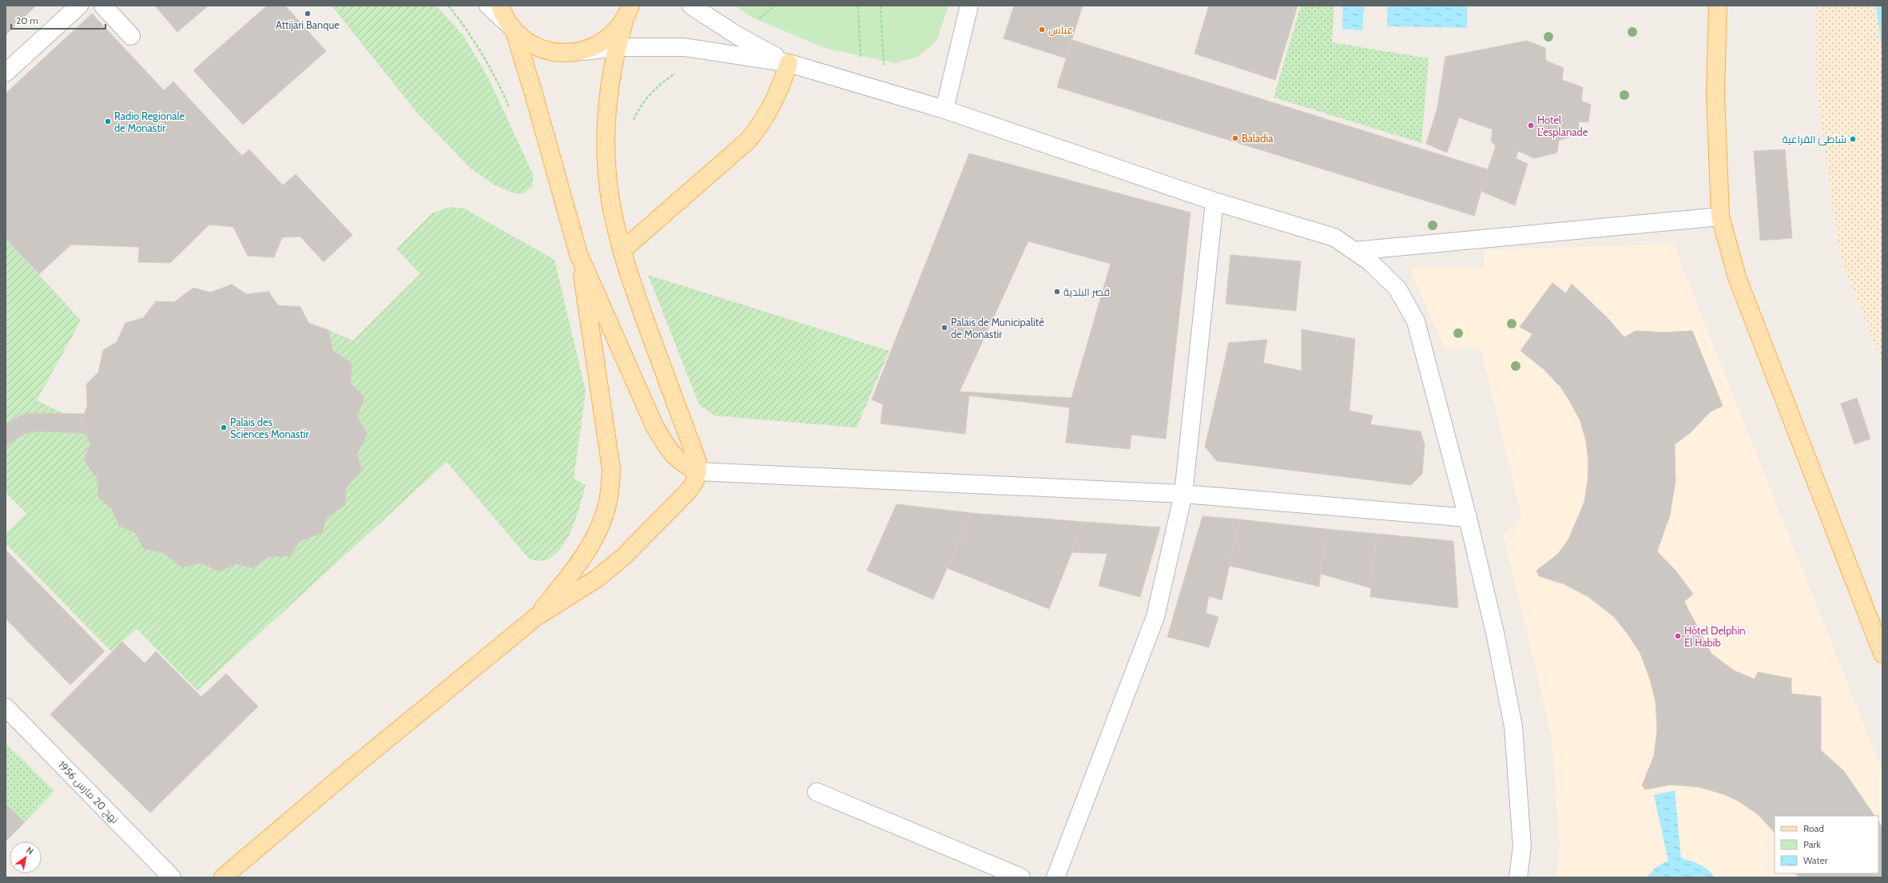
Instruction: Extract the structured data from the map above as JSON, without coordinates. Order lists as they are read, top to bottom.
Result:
{
  "streets": {
    "street": ["نهج 20 مارس 1956"]
  },
  "places": [
    "Attijari Banque",
    "عباس",
    "Radio Regionale de Monastir",
    "Hotel L'esplanade",
    "Baladia",
    "شاطئ القراعية",
    "قصر البلدية",
    "Palais de Municipalité de Monastir",
    "Palais des Sciences Monastir",
    "Hôtel Delphin El Habib"
  ],
  "legend": ["Road", "Park", "Water"],
  "scale_bar": "20 m",
  "north": "top right"
}
